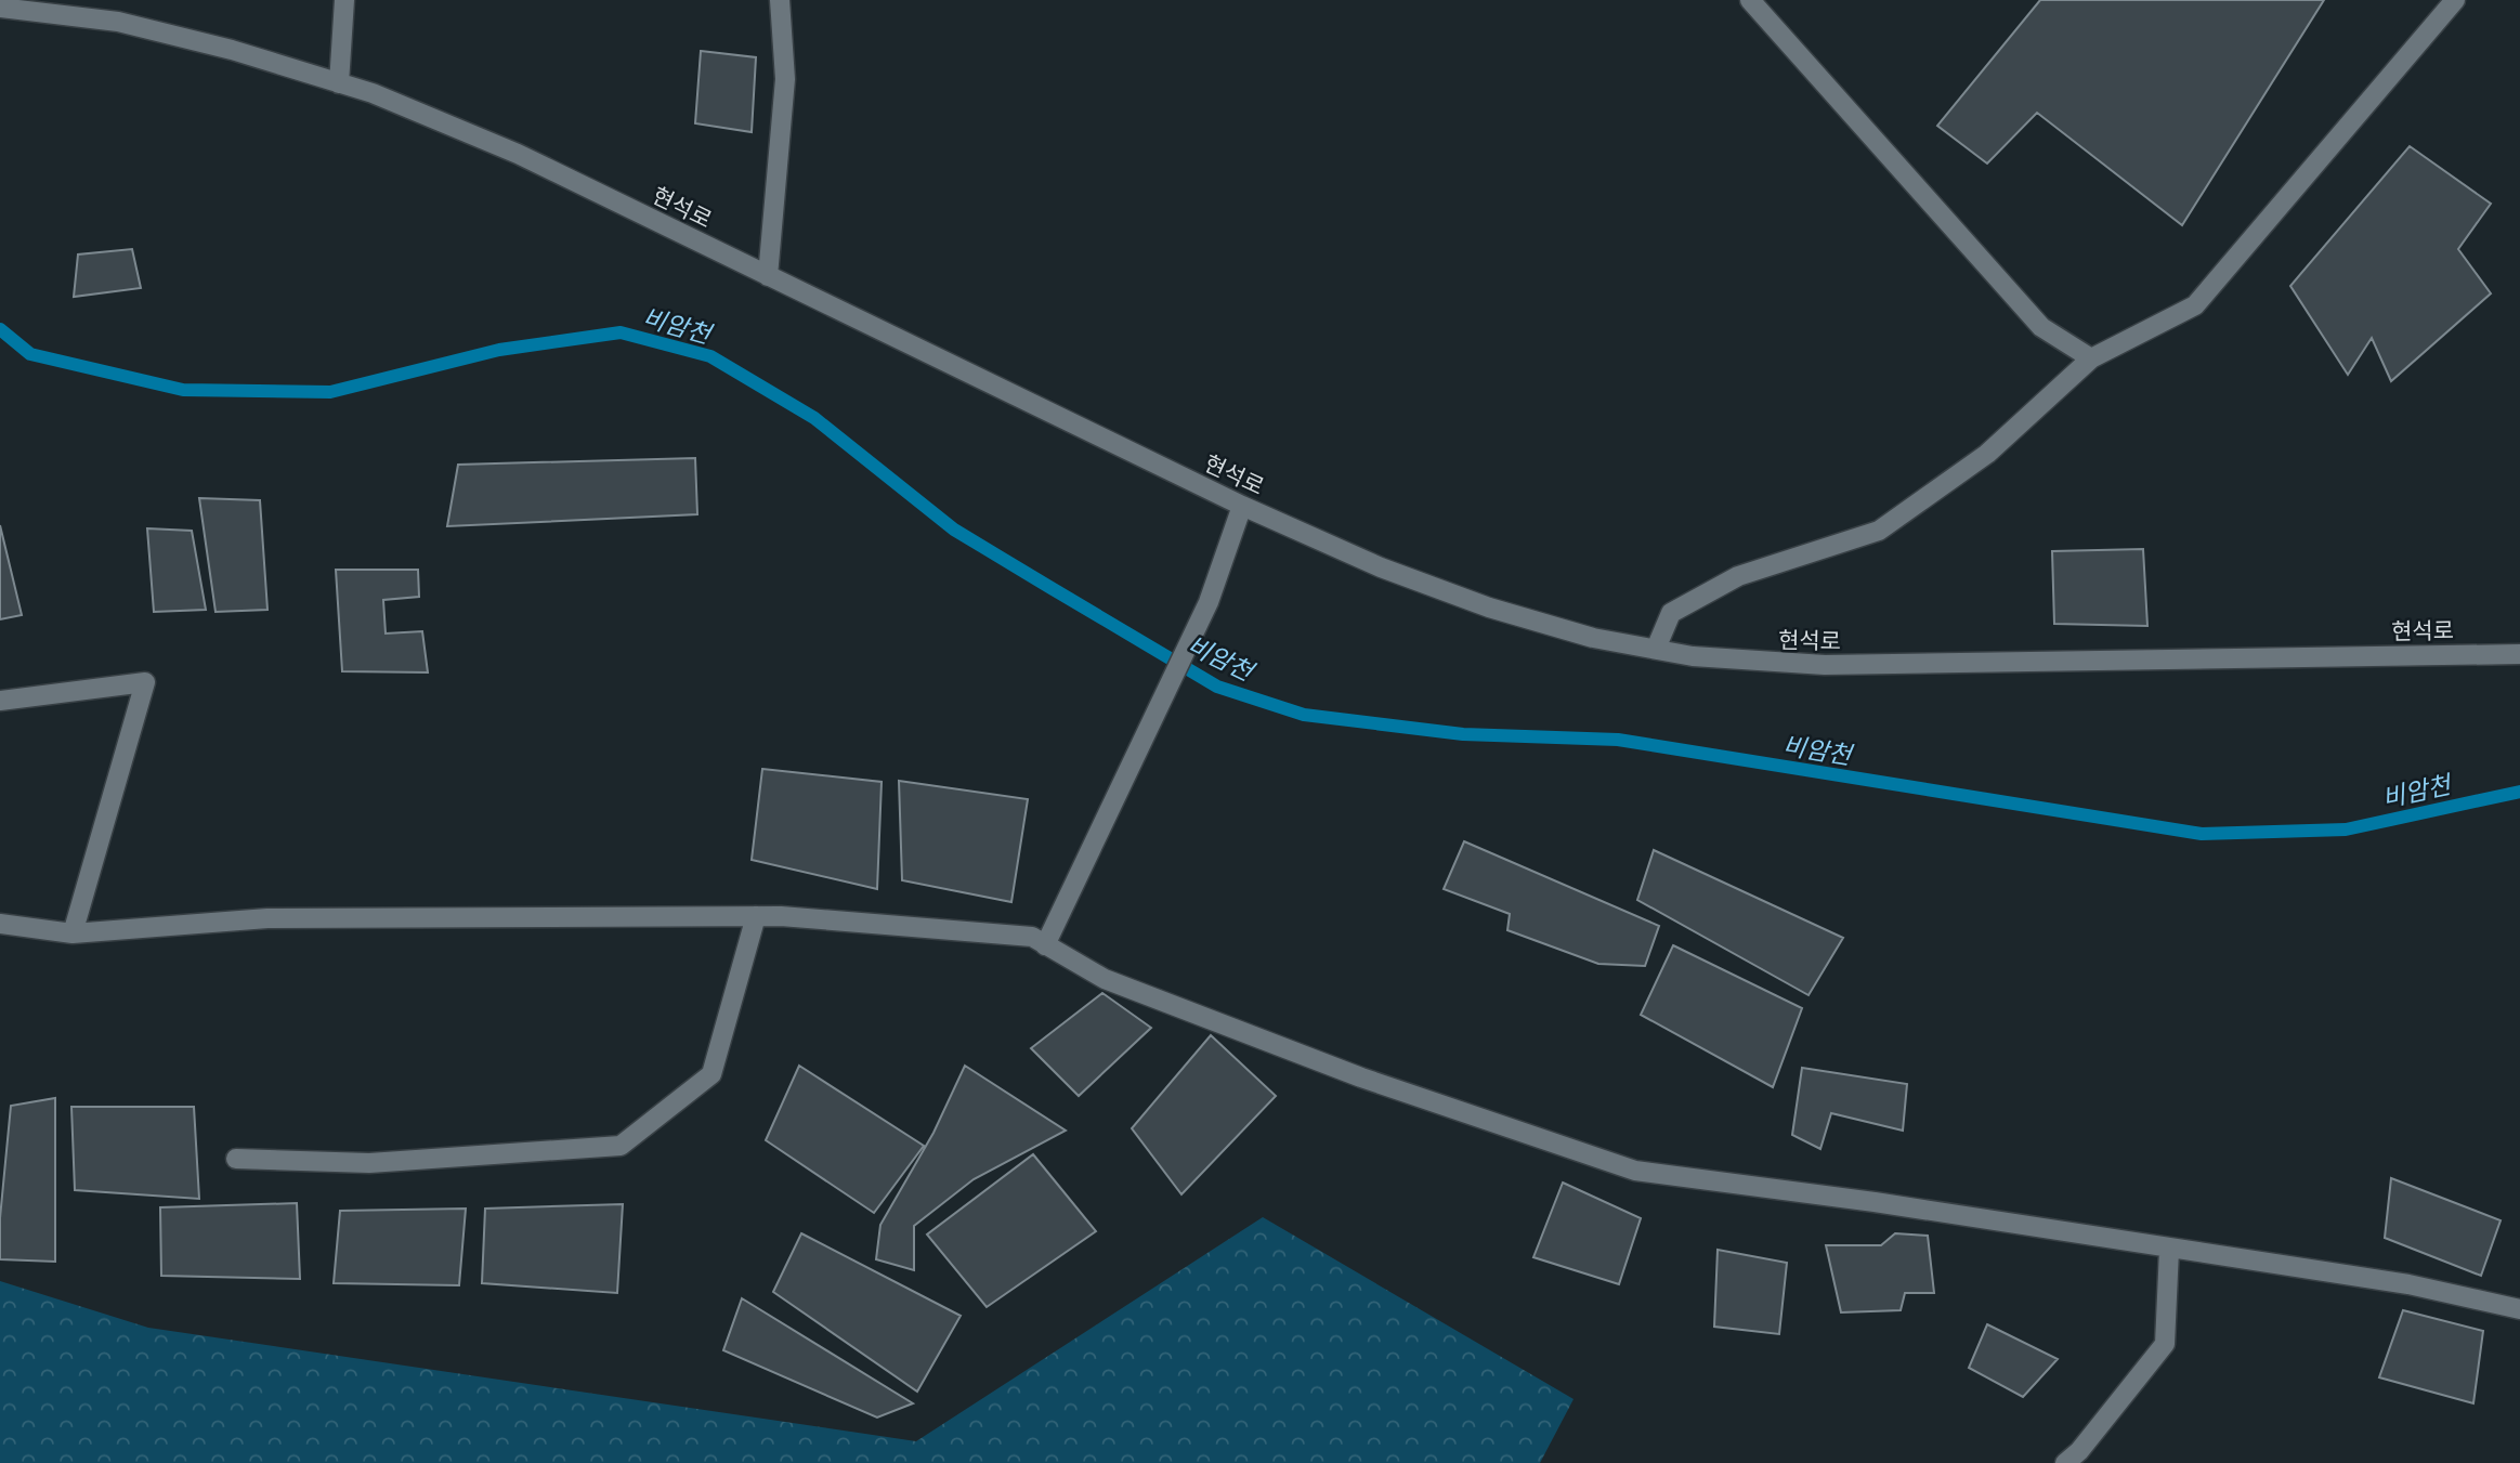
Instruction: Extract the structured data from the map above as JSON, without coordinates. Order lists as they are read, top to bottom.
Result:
{
  "streets": {
    "street": ["현석로"]
  },
  "water": ["비암천"]
}
